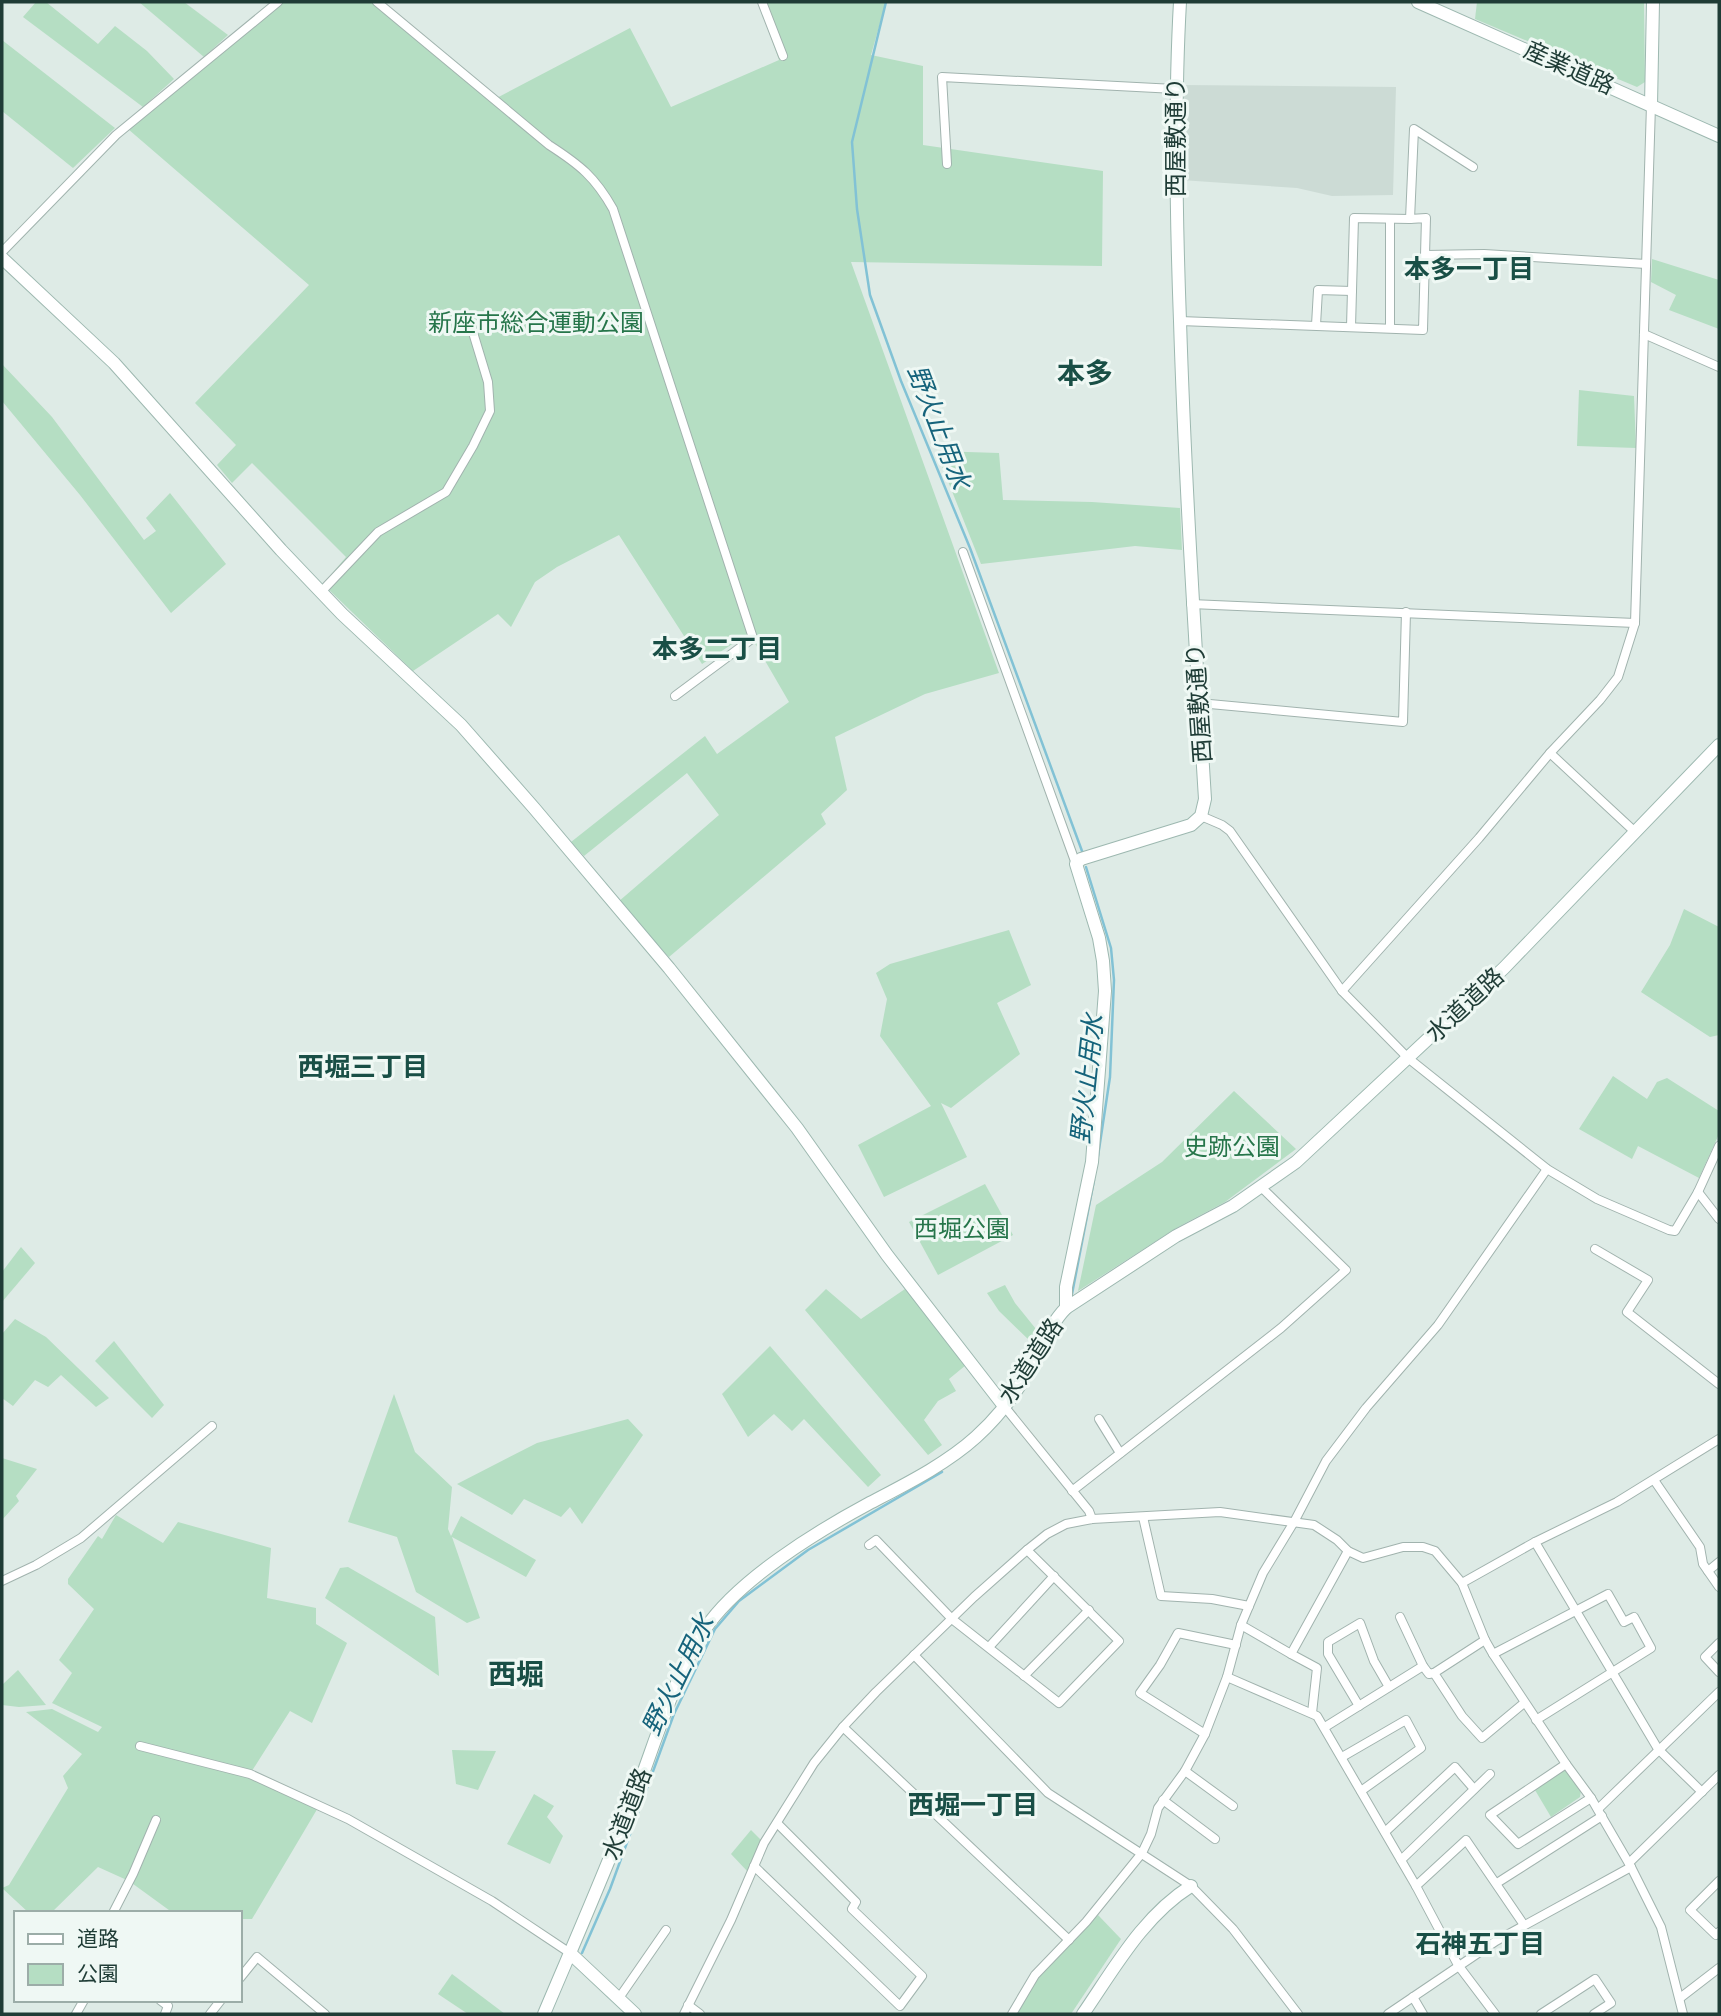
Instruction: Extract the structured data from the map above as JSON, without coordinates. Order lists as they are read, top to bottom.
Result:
{
  "streets": {
    "street": ["産業道路", "西屋敷通り", "水道道路"]
  },
  "districts": [
    "本多一丁目",
    "本多",
    "本多二丁目",
    "西堀三丁目",
    "西堀",
    "西堀一丁目",
    "石神五丁目"
  ],
  "water": ["野火止用水"],
  "parks": ["新座市総合運動公園", "史跡公園", "西堀公園"],
  "legend": ["道路", "公園"]
}
